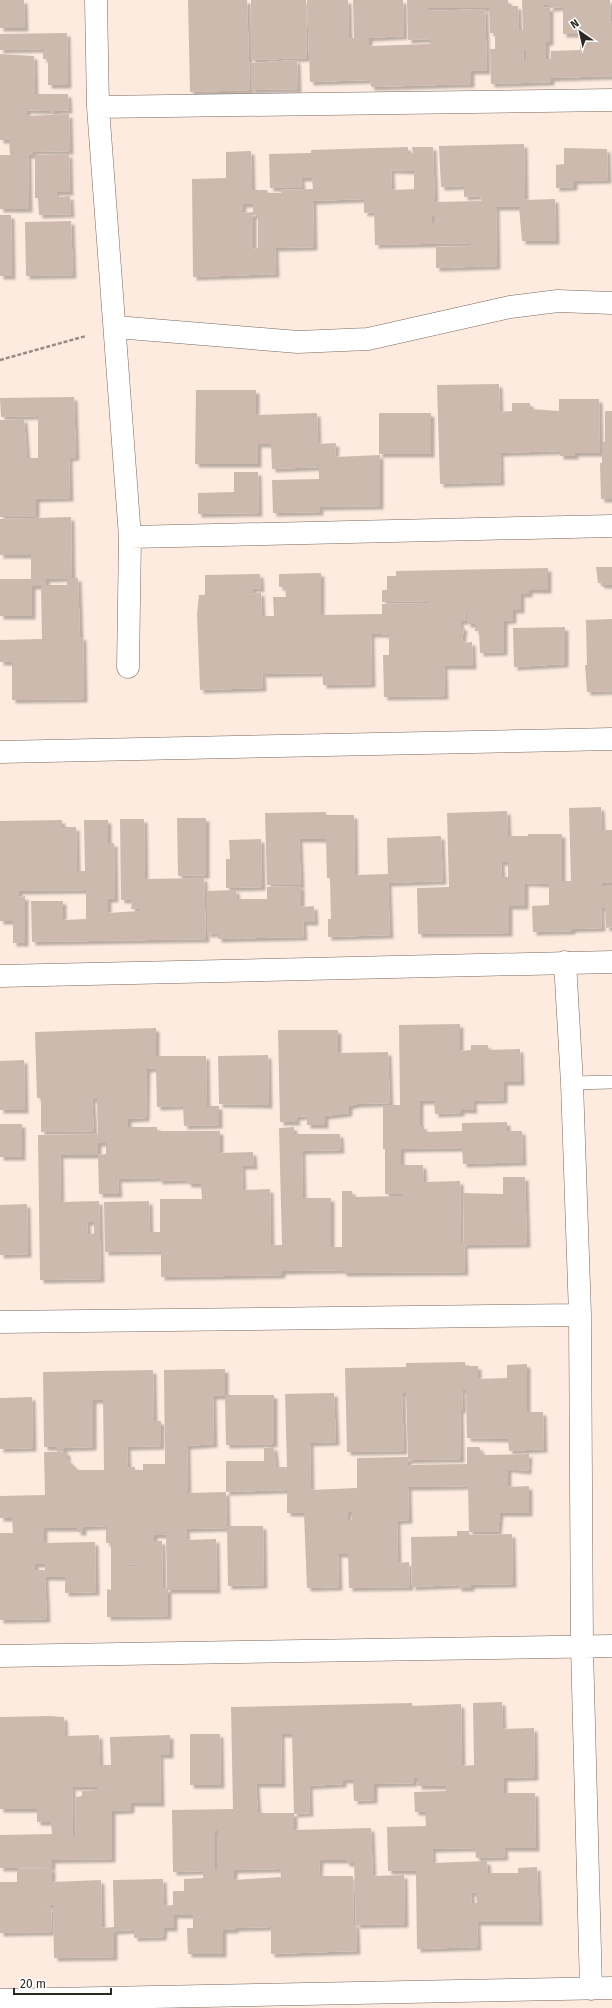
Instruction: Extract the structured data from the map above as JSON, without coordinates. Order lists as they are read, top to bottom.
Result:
{
  "scale_bar": "20 m",
  "north": "top left"
}
